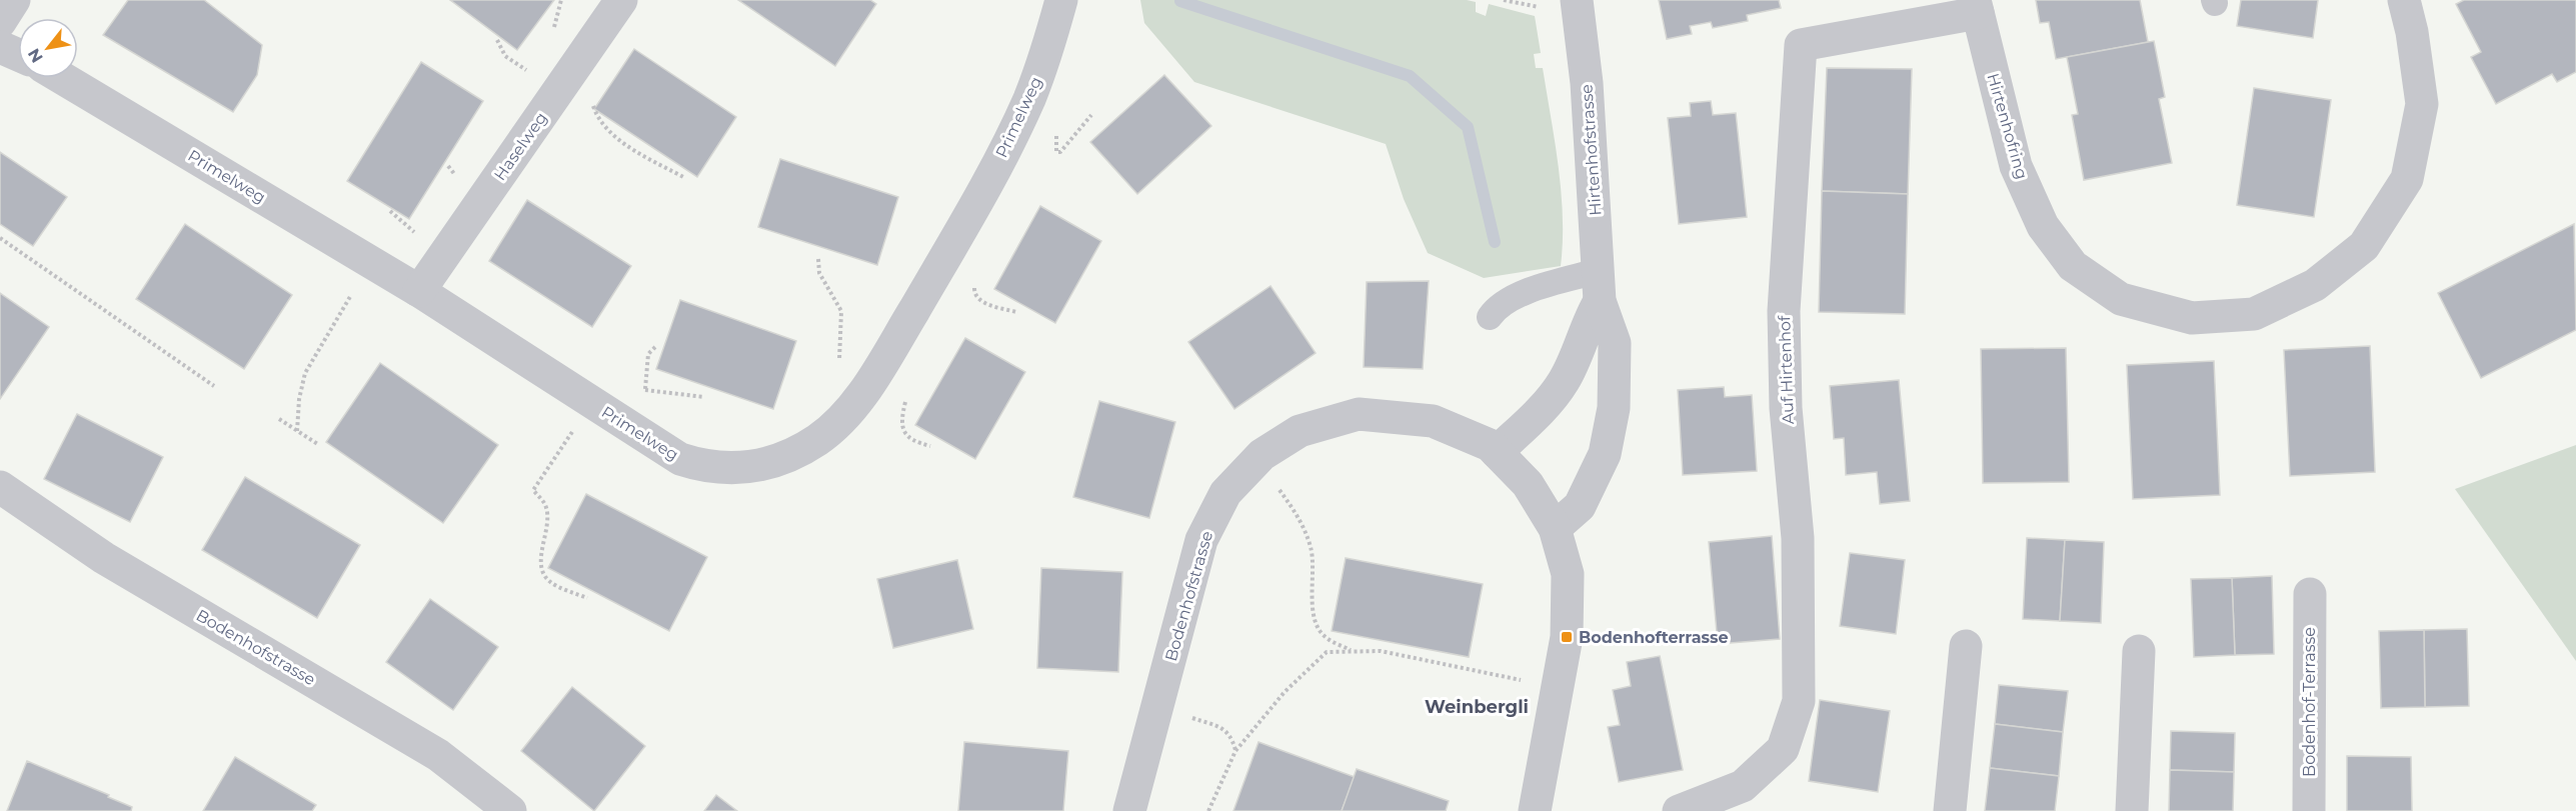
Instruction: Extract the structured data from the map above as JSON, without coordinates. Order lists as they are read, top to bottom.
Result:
{
  "streets": {
    "street": [
      "Primelweg",
      "Hirtenhofring",
      "Haselweg",
      "Hirtenhofstrasse",
      "Auf Hirtenhof",
      "Bodenhofstrasse",
      "Bodenhof-Terrasse"
    ]
  },
  "crossings": [
    ["Primelweg", "Haselweg"],
    ["Hirtenhofring", "Auf Hirtenhof"],
    ["Hirtenhofstrasse", "Bodenhofstrasse"]
  ],
  "districts": ["Weinbergli"],
  "places": {
    "transit": ["Bodenhofterrasse"]
  },
  "north": "bottom left"
}
